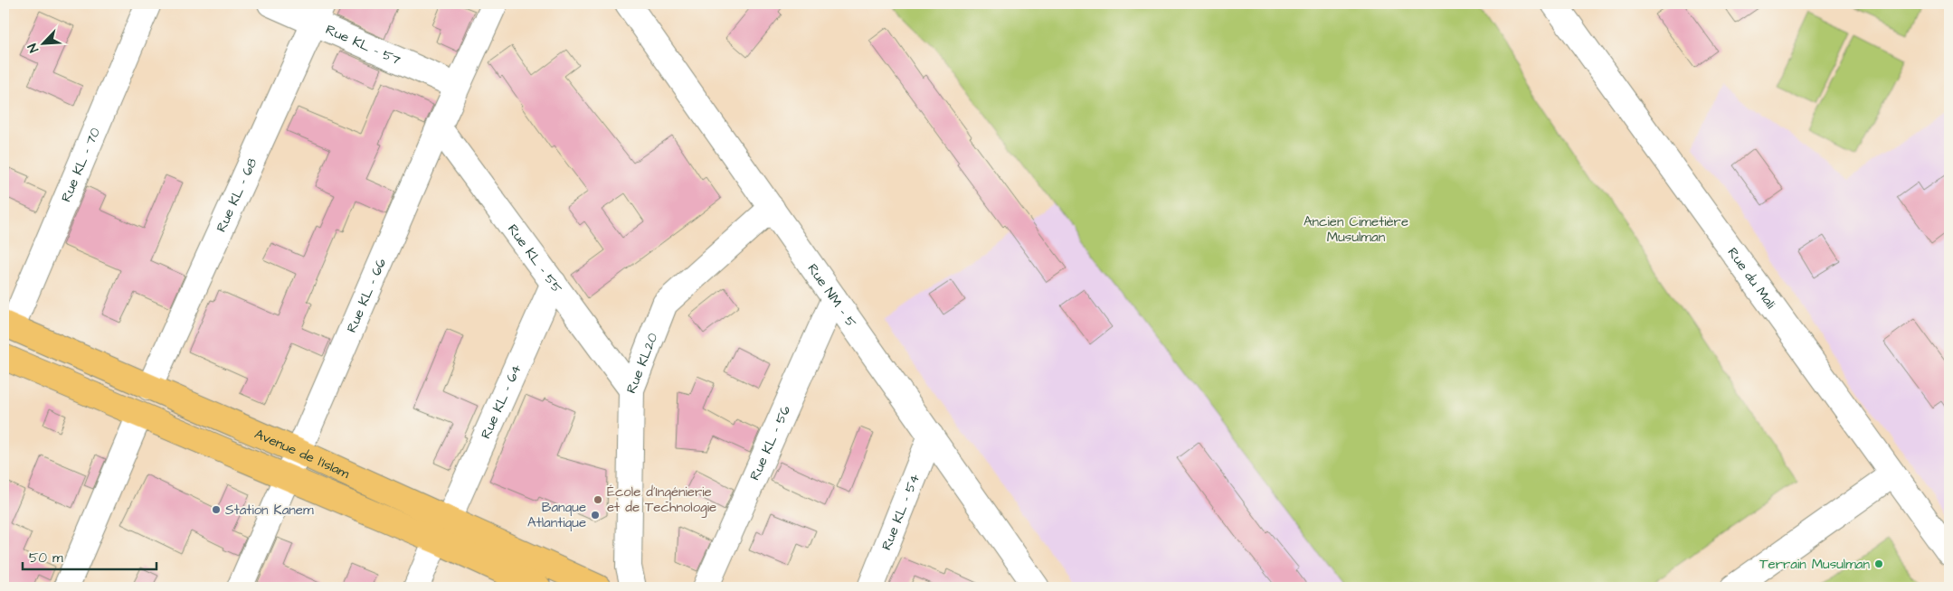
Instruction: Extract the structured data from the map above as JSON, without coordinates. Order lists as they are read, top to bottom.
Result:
{
  "streets": {
    "main road": ["Avenue de l'Islam"],
    "street": [
      "Rue KL - 57",
      "Rue KL - 70",
      "Rue KL - 68",
      "Rue KL - 55",
      "Rue du Mali",
      "Rue KL - 66",
      "Rue NM - 5",
      "Rue KL20",
      "Rue KL - 64",
      "Rue KL - 56",
      "Rue KL - 54"
    ]
  },
  "crossings": [
    ["Rue KL - 57", "Rue KL - 68"],
    ["Rue KL - 57", "Rue KL - 66"],
    ["Rue KL - 70", "Avenue de l'Islam"],
    ["Rue KL - 68", "Avenue de l'Islam"],
    ["Rue KL - 55", "Rue KL - 66"],
    ["Rue KL - 55", "Rue KL20"],
    ["Rue KL - 55", "Rue KL - 64"],
    ["Rue KL - 66", "Avenue de l'Islam"],
    ["Rue NM - 5", "Rue KL20"],
    ["Rue NM - 5", "Rue KL - 56"],
    ["Rue NM - 5", "Rue KL - 54"],
    ["Rue KL - 64", "Avenue de l'Islam"]
  ],
  "parks": ["Ancien Cimetière Musulman"],
  "places": [
    "École d'Ingénierie et de Technologie",
    "Station Kanem",
    "Banque Atlantique",
    "Terrain Musulman"
  ],
  "scale_bar": "50 m",
  "north": "bottom left"
}
